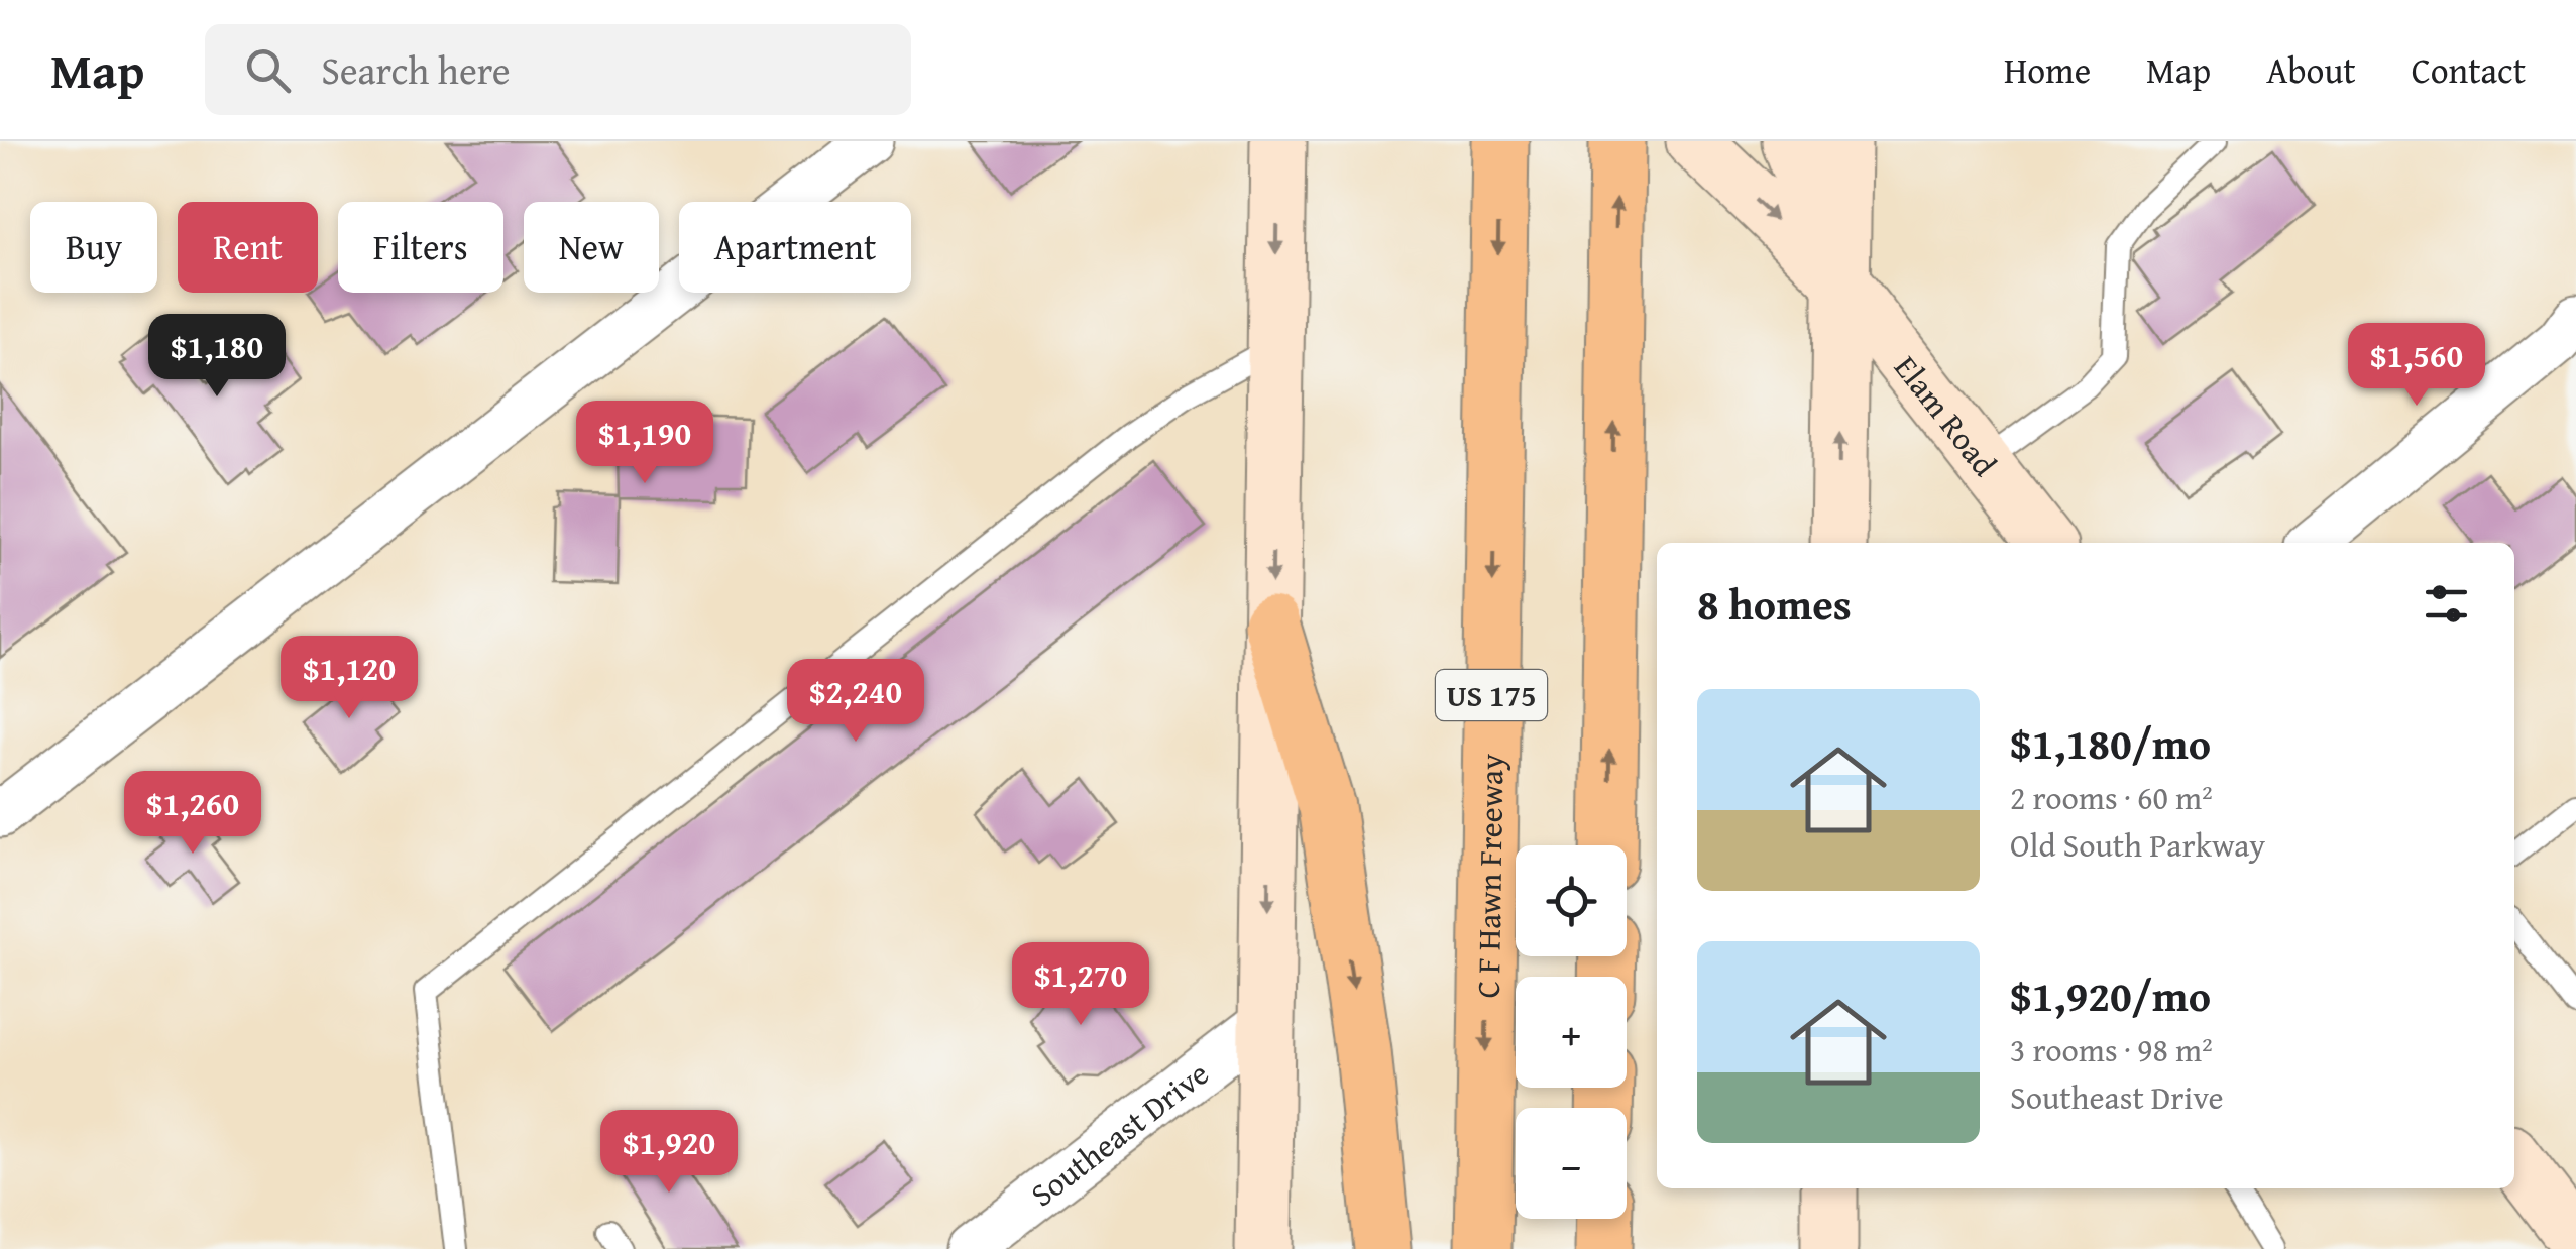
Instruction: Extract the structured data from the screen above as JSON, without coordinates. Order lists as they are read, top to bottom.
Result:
{
  "streets": {
    "highway": ["US 175", "C F Hawn Freeway"],
    "main road": ["Elam Road"],
    "street": ["Southeast Drive"]
  },
  "page": {
    "header": "Map",
    "search": "Search here",
    "nav": [
      "Home",
      "Map",
      "About",
      "Contact"
    ],
    "chip": [
      "Buy",
      "Rent",
      "Filters",
      "New",
      "Apartment"
    ],
    "price": [
      "$1,180",
      "$1,560",
      "$1,190",
      "$1,120",
      "$2,240",
      "$1,260",
      "$1,270",
      "$1,920"
    ],
    "heading": "8 homes",
    "list": [
      {
        "name": "$1,180/mo",
        "note": "2 rooms · 60 m² · Old South Parkway"
      },
      {
        "name": "$1,920/mo",
        "note": "3 rooms · 98 m² · Southeast Drive"
      }
    ],
    "map_buttons": ["+", "−"]
  }
}
